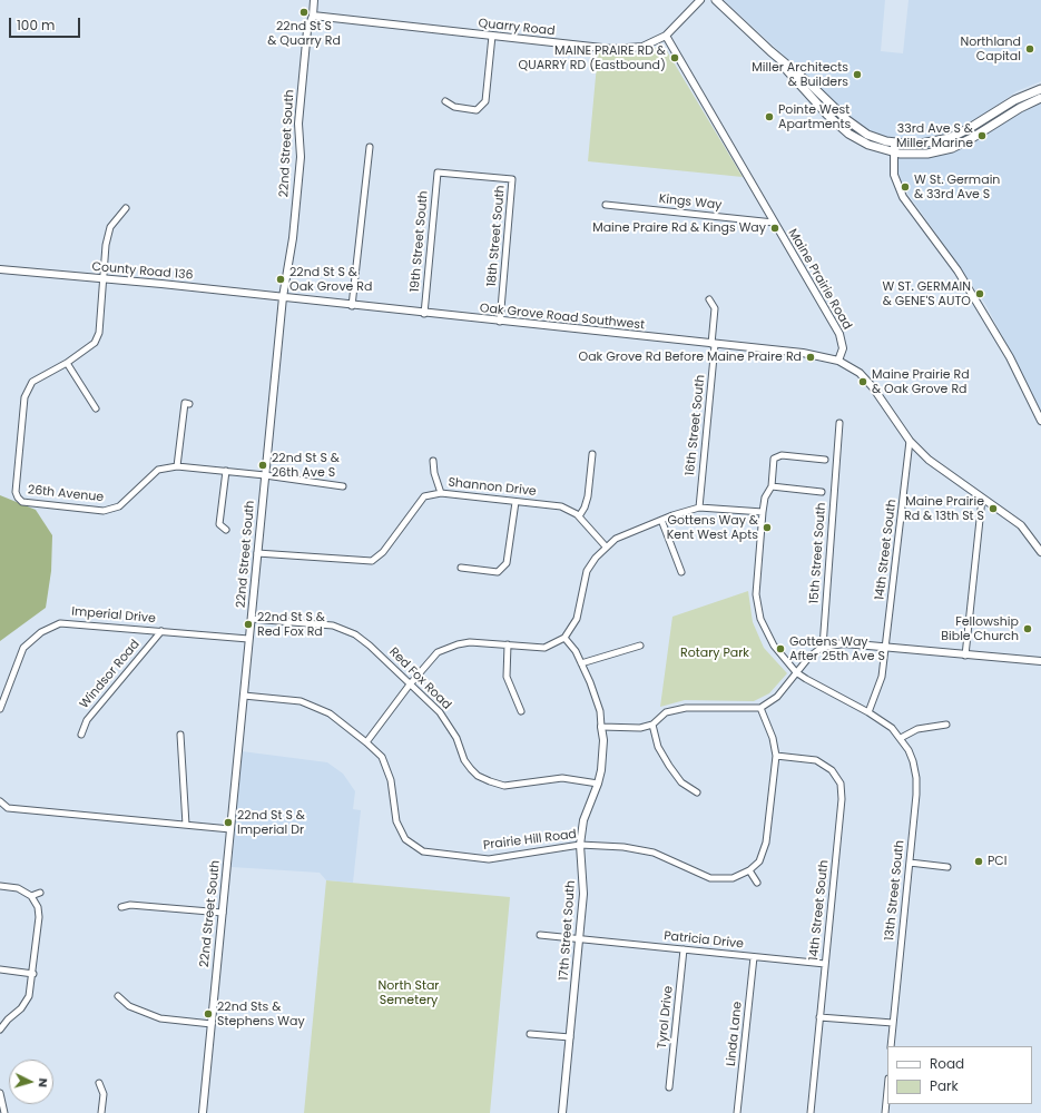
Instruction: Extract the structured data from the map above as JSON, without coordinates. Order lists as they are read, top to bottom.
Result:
{
  "streets": {
    "street": [
      "Quarry Road",
      "22nd Street South",
      "Kings Way",
      "18th Street South",
      "19th Street South",
      "County Road 136",
      "Maine Prairie Road",
      "Oak Grove Road Southwest",
      "16th Street South",
      "Shannon Drive",
      "26th Avenue",
      "14th Street South",
      "15th Street South",
      "Imperial Drive",
      "Windsor Road",
      "Red Fox Road",
      "Prairie Hill Road",
      "13th Street South",
      "17th Street South",
      "Patricia Drive",
      "Tyrol Drive",
      "Linda Lane"
    ]
  },
  "crossings": [
    ["Quarry Road", "22nd Street South"],
    ["Quarry Road", "Maine Prairie Road"],
    ["22nd Street South", "County Road 136"],
    ["22nd Street South", "Oak Grove Road Southwest"],
    ["22nd Street South", "Shannon Drive"],
    ["22nd Street South", "26th Avenue"],
    ["22nd Street South", "Imperial Drive"],
    ["22nd Street South", "Red Fox Road"],
    ["22nd Street South", "Prairie Hill Road"],
    ["Kings Way", "Maine Prairie Road"],
    ["18th Street South", "19th Street South"],
    ["18th Street South", "Oak Grove Road Southwest"],
    ["19th Street South", "Oak Grove Road Southwest"],
    ["County Road 136", "Oak Grove Road Southwest"],
    ["Maine Prairie Road", "Oak Grove Road Southwest"],
    ["Oak Grove Road Southwest", "16th Street South"],
    ["14th Street South", "Prairie Hill Road"],
    ["14th Street South", "13th Street South"],
    ["14th Street South", "Patricia Drive"],
    ["Imperial Drive", "Windsor Road"],
    ["Red Fox Road", "17th Street South"],
    ["Prairie Hill Road", "17th Street South"],
    ["17th Street South", "Patricia Drive"],
    ["Patricia Drive", "Tyrol Drive"],
    ["Patricia Drive", "Linda Lane"]
  ],
  "parks": ["Rotary Park", "North Star Semetery"],
  "places": [
    "22nd St S & Quarry Rd",
    "Northland Capital",
    "MAINE PRAIRE RD & QUARRY RD (Eastbound)",
    "Miller Architects & Builders",
    "Pointe West Apartments",
    "33rd Ave S & Miller Marine",
    "W St. Germain & 33rd Ave S",
    "Maine Praire Rd & Kings Way",
    "22nd St S & Oak Grove Rd",
    "W ST. GERMAIN & GENE'S AUTO",
    "Oak Grove Rd Before Maine Praire Rd",
    "Maine Prairie Rd & Oak Grove Rd",
    "22nd St S & 26th Ave S",
    "Maine Prairie Rd & 13th St S",
    "Gottens Way & Kent West Apts",
    "22nd St S & Red Fox Rd",
    "Fellowship Bible Church",
    "Gottens Way After 25th Ave S",
    "22nd St S & Imperial Dr",
    "PCI",
    "22nd Sts & Stephens Way"
  ],
  "legend": ["Road", "Park"],
  "scale_bar": "100 m",
  "north": "right"
}
